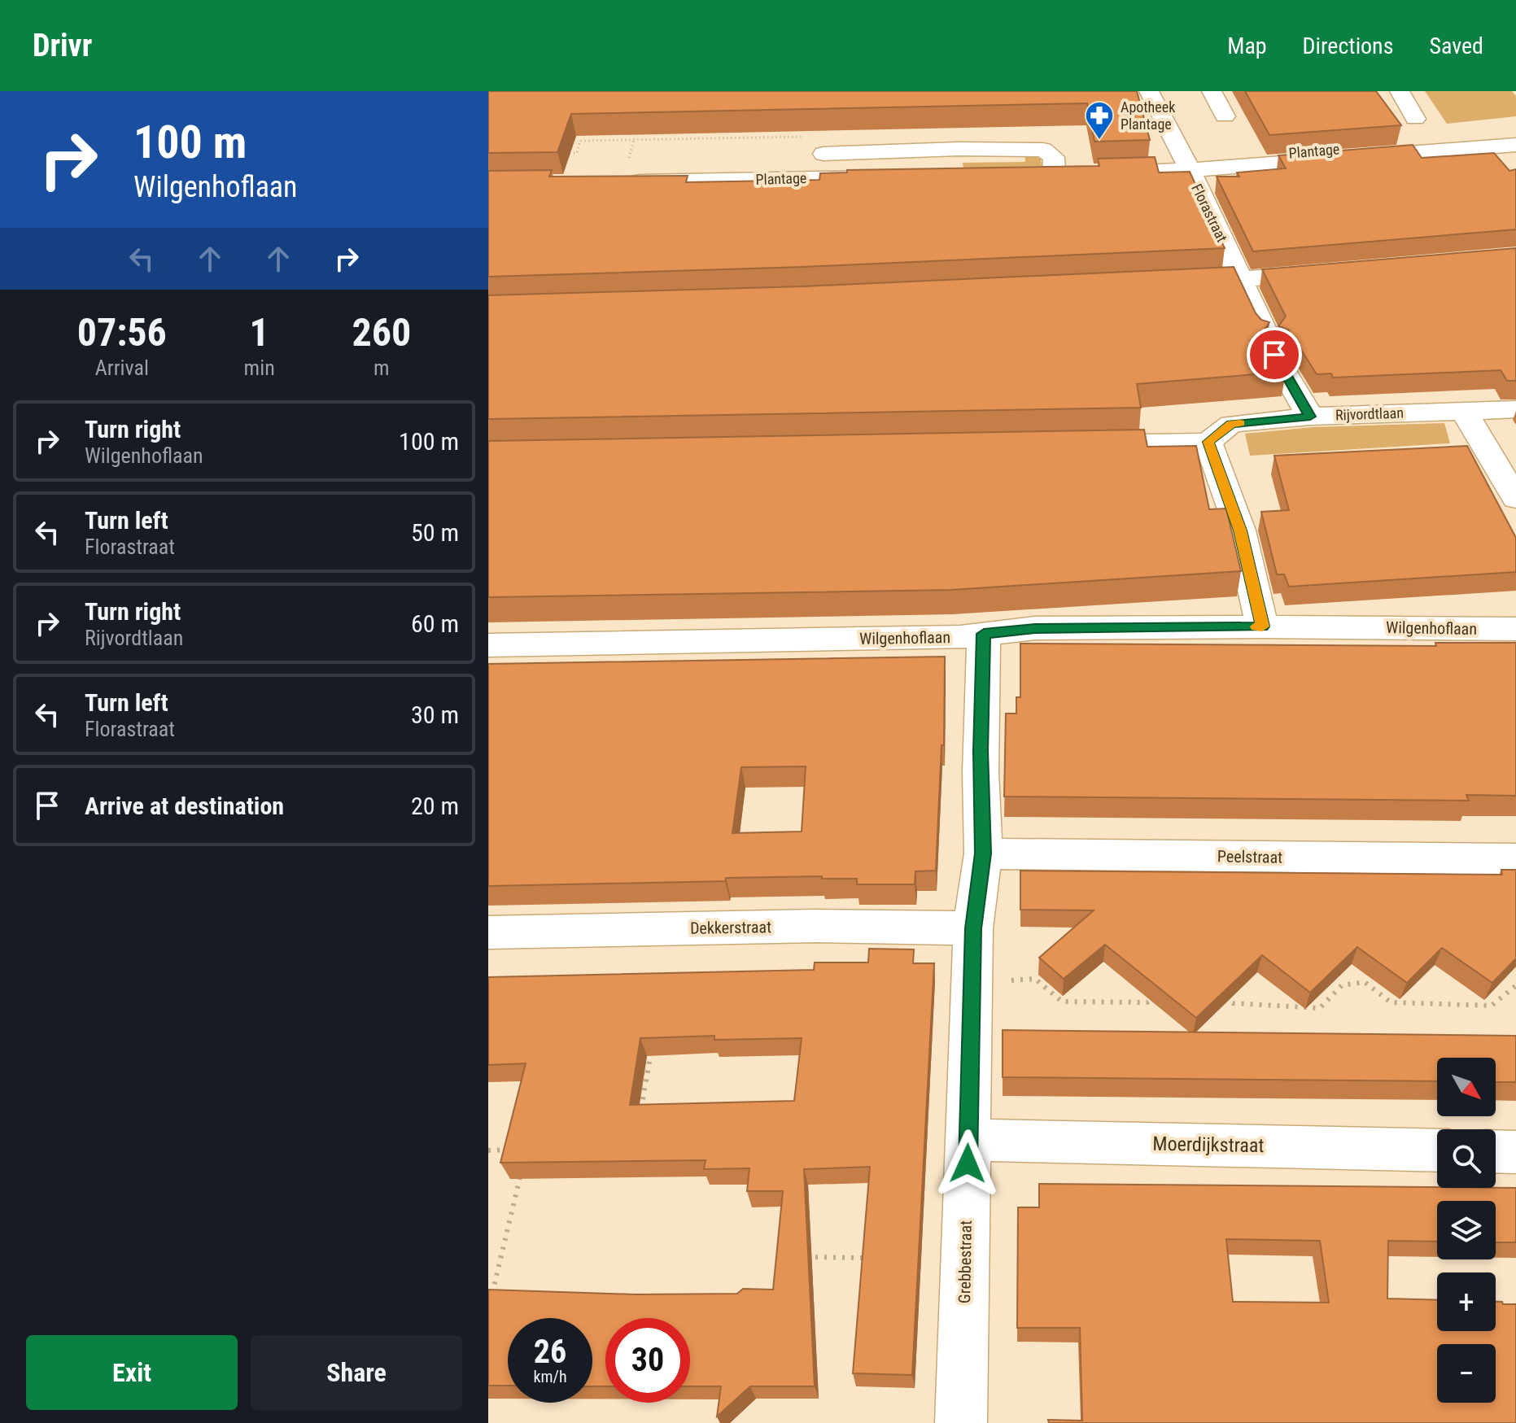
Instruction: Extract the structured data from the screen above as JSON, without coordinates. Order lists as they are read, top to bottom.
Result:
{
  "streets": {
    "street": [
      "Plantage",
      "Florastraat",
      "Rijvordtlaan",
      "Wilgenhoflaan",
      "Peelstraat",
      "Dekkerstraat",
      "Moerdijkstraat",
      "Grebbestraat"
    ]
  },
  "crossings": [
    ["Plantage", "Florastraat"],
    ["Florastraat", "Rijvordtlaan"],
    ["Wilgenhoflaan", "Grebbestraat"],
    ["Peelstraat", "Grebbestraat"],
    ["Dekkerstraat", "Grebbestraat"],
    ["Moerdijkstraat", "Grebbestraat"]
  ],
  "places": {
    "pharmacy": ["Apotheek Plantage"]
  },
  "north": "bottom right",
  "page": {
    "header": "Drivr",
    "nav": ["Map", "Directions", "Saved"],
    "turn": ["100 m", "Wilgenhoflaan"],
    "eta": [
      "07:56",
      "Arrival",
      "1",
      "min",
      "260",
      "m"
    ],
    "list": [
      {
        "name": "Turn right",
        "note": "Wilgenhoflaan",
        "value": "100 m"
      },
      {
        "name": "Turn left",
        "note": "Florastraat",
        "value": "50 m"
      },
      {
        "name": "Turn right",
        "note": "Rijvordtlaan",
        "value": "60 m"
      },
      {
        "name": "Turn left",
        "note": "Florastraat",
        "value": "30 m"
      },
      {
        "name": "Arrive at destination",
        "value": "20 m"
      }
    ],
    "map_buttons": ["+", "−"],
    "speed": "26 km/h",
    "limit": "30",
    "buttons": ["Exit", "Share"]
  }
}
